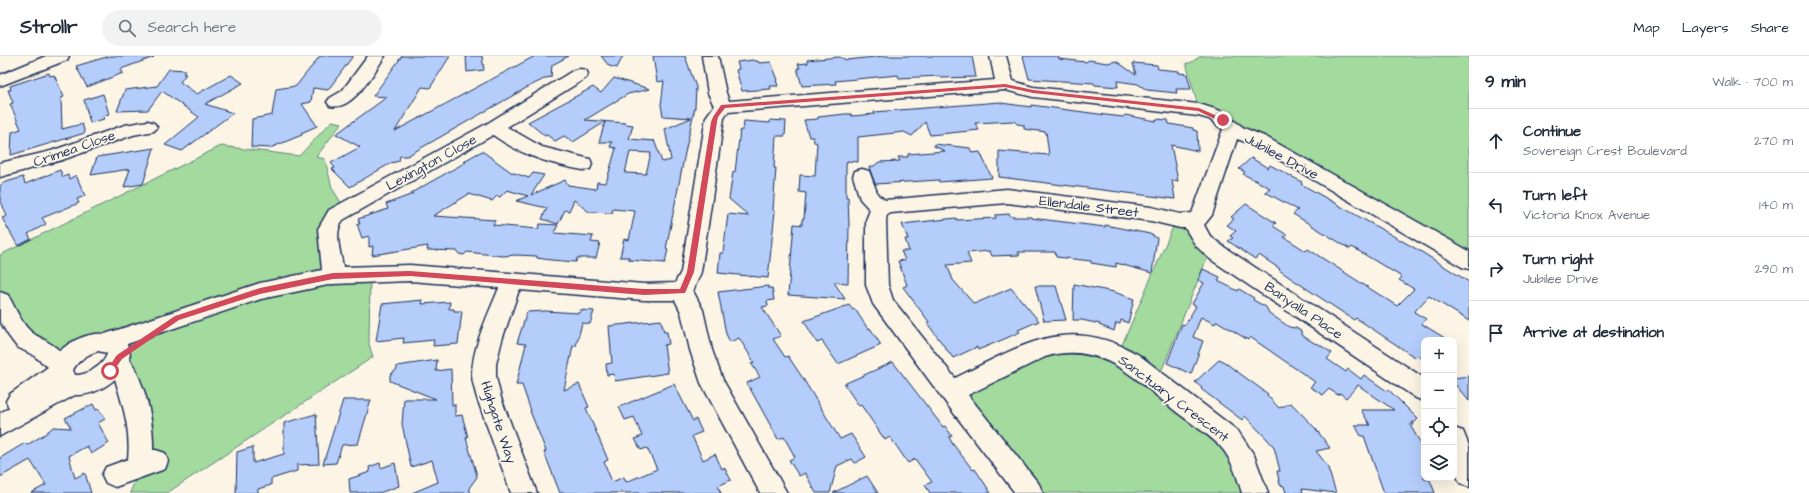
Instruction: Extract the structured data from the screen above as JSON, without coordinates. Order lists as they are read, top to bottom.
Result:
{
  "streets": {
    "street": [
      "Crimea Close",
      "Jubilee Drive",
      "Lexington Close",
      "Ellendale Street",
      "Banyalla Place",
      "Sanctuary Crescent",
      "Highgate Way"
    ]
  },
  "crossings": [
    ["Ellendale Street", "Banyalla Place"]
  ],
  "page": {
    "header": "Strollr",
    "search": "Search here",
    "nav": ["Map", "Layers", "Share"],
    "heading": ["9 min", "Walk · 700 m"],
    "list": [
      ["Continue", "Sovereign Crest Boulevard", "270 m"],
      ["Turn left", "Victoria Knox Avenue", "140 m"],
      ["Turn right", "Jubilee Drive", "290 m"],
      "Arrive at destination"
    ],
    "map_buttons": ["+", "−"]
  }
}
